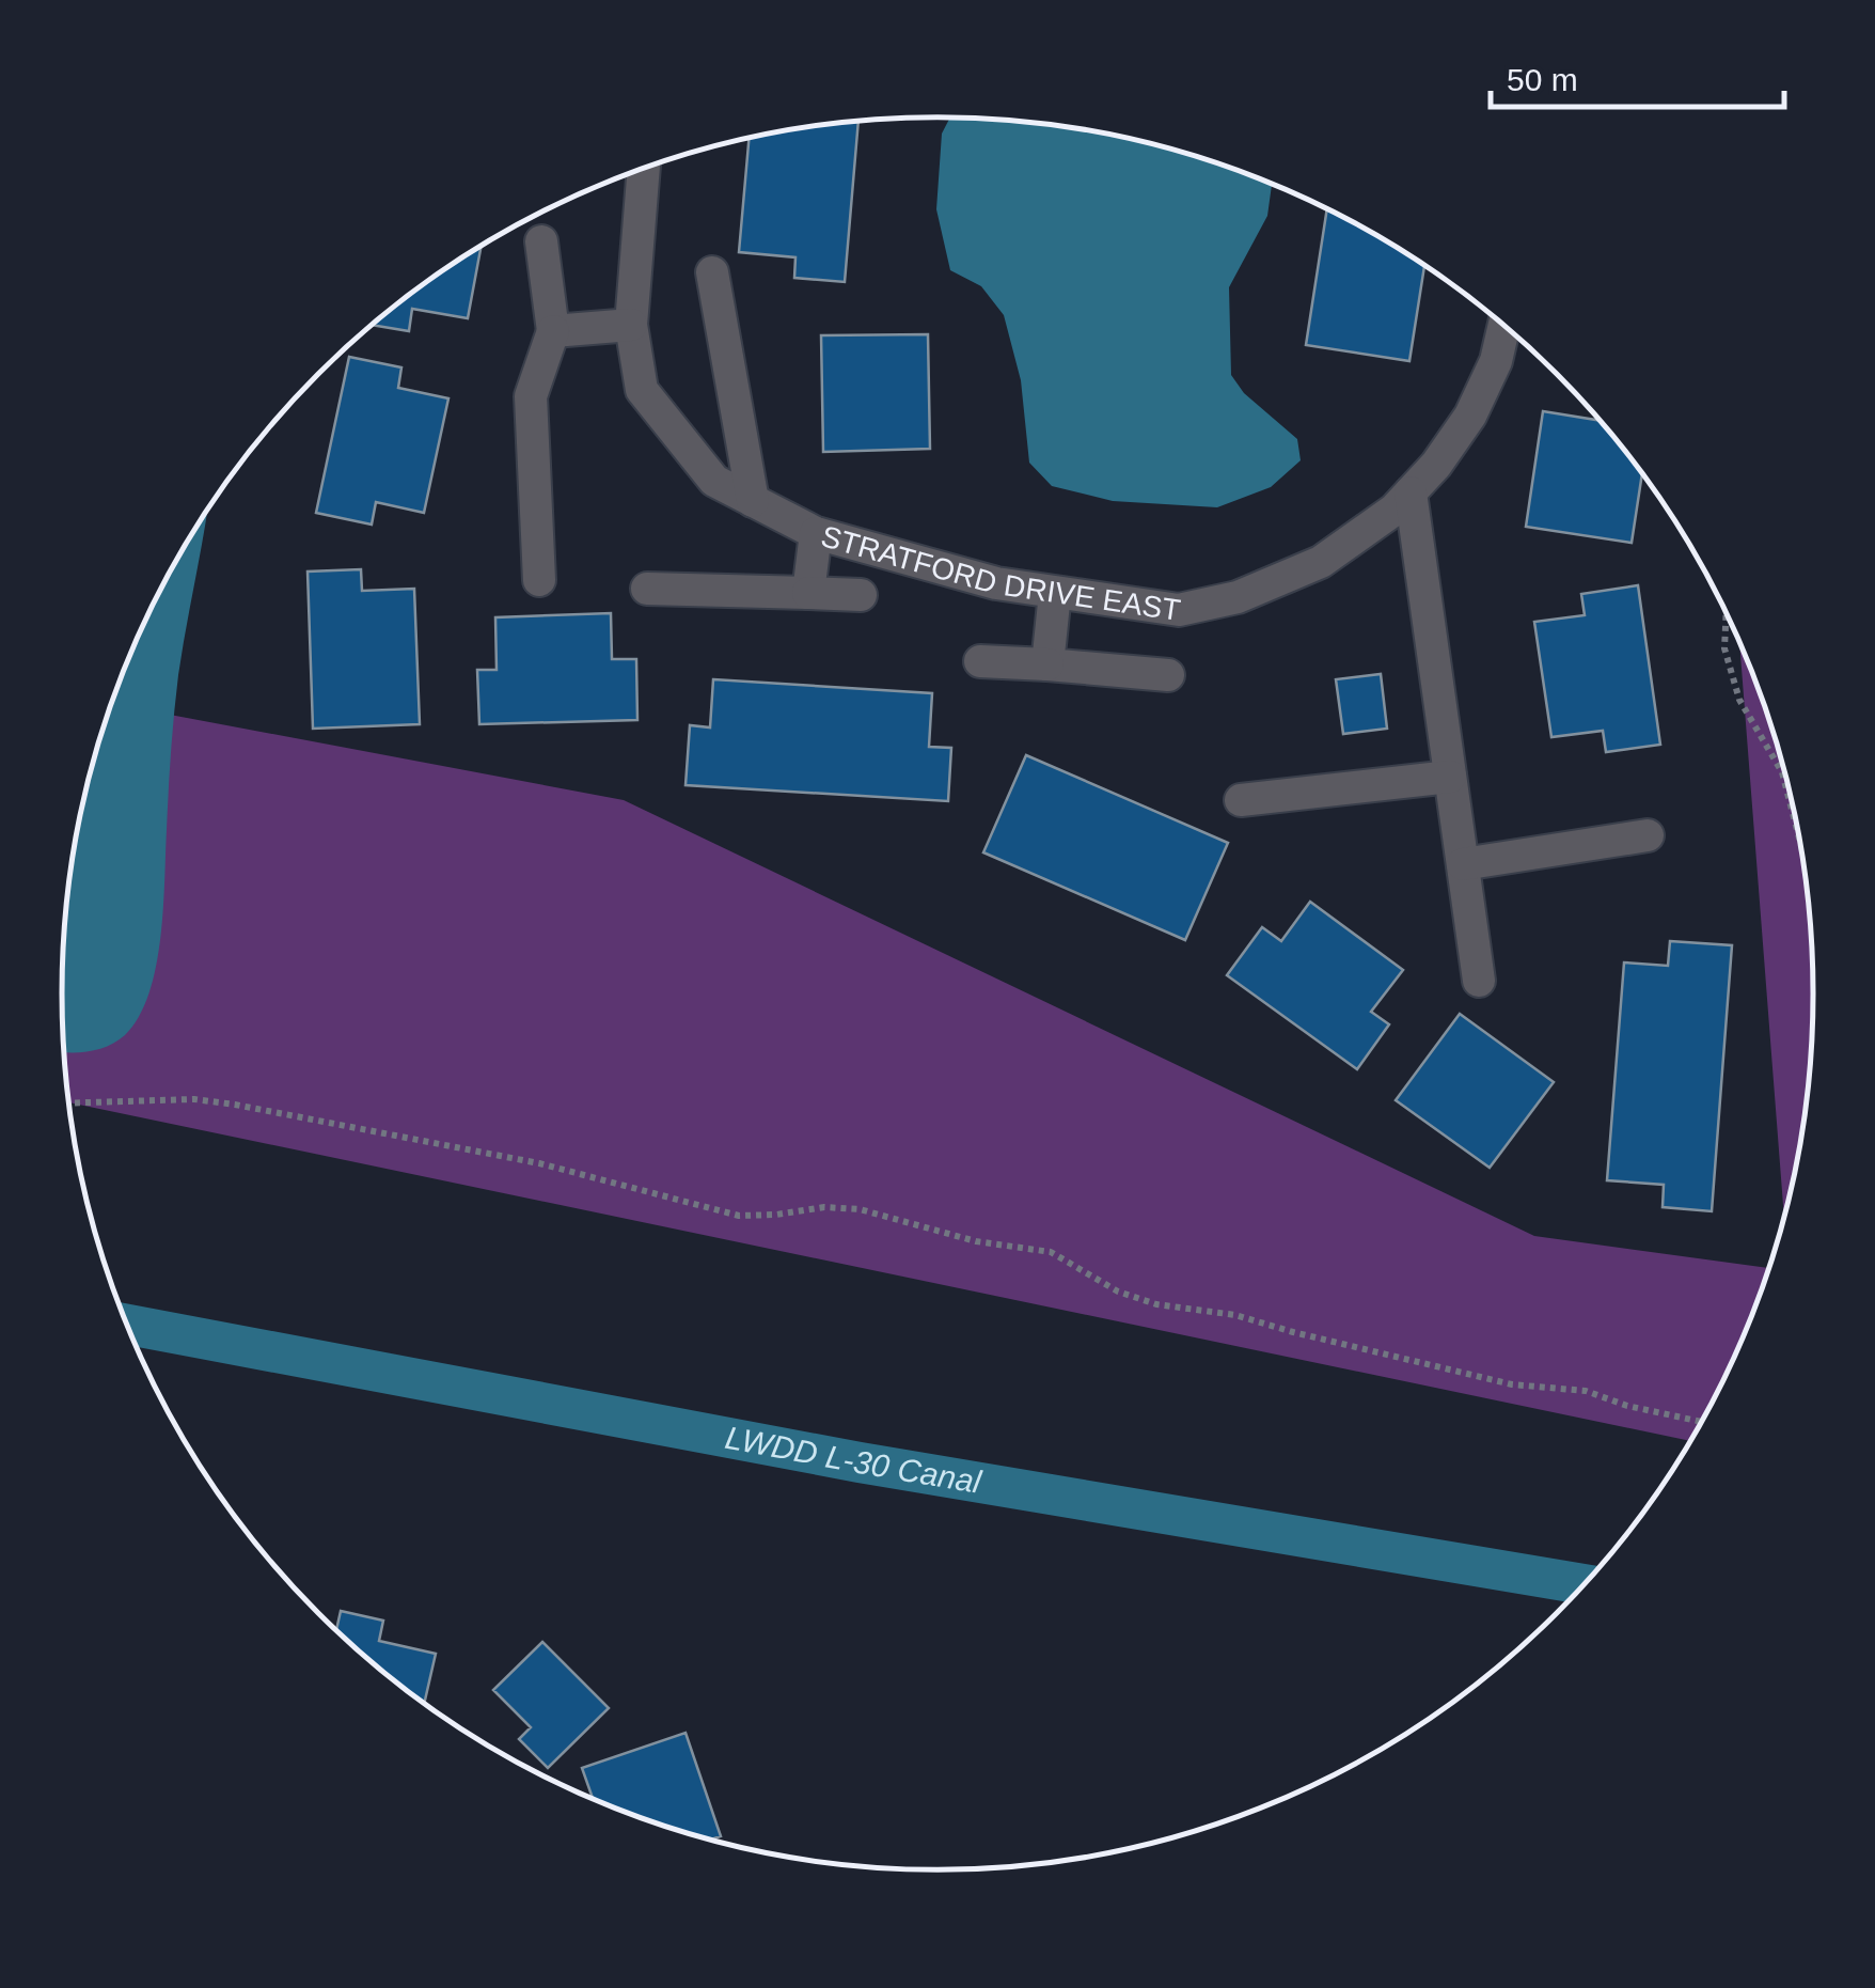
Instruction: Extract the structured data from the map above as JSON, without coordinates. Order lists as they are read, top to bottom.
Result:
{
  "streets": {
    "street": ["STRATFORD DRIVE EAST"]
  },
  "water": ["LWDD L-30 Canal"],
  "scale_bar": "50 m"
}
